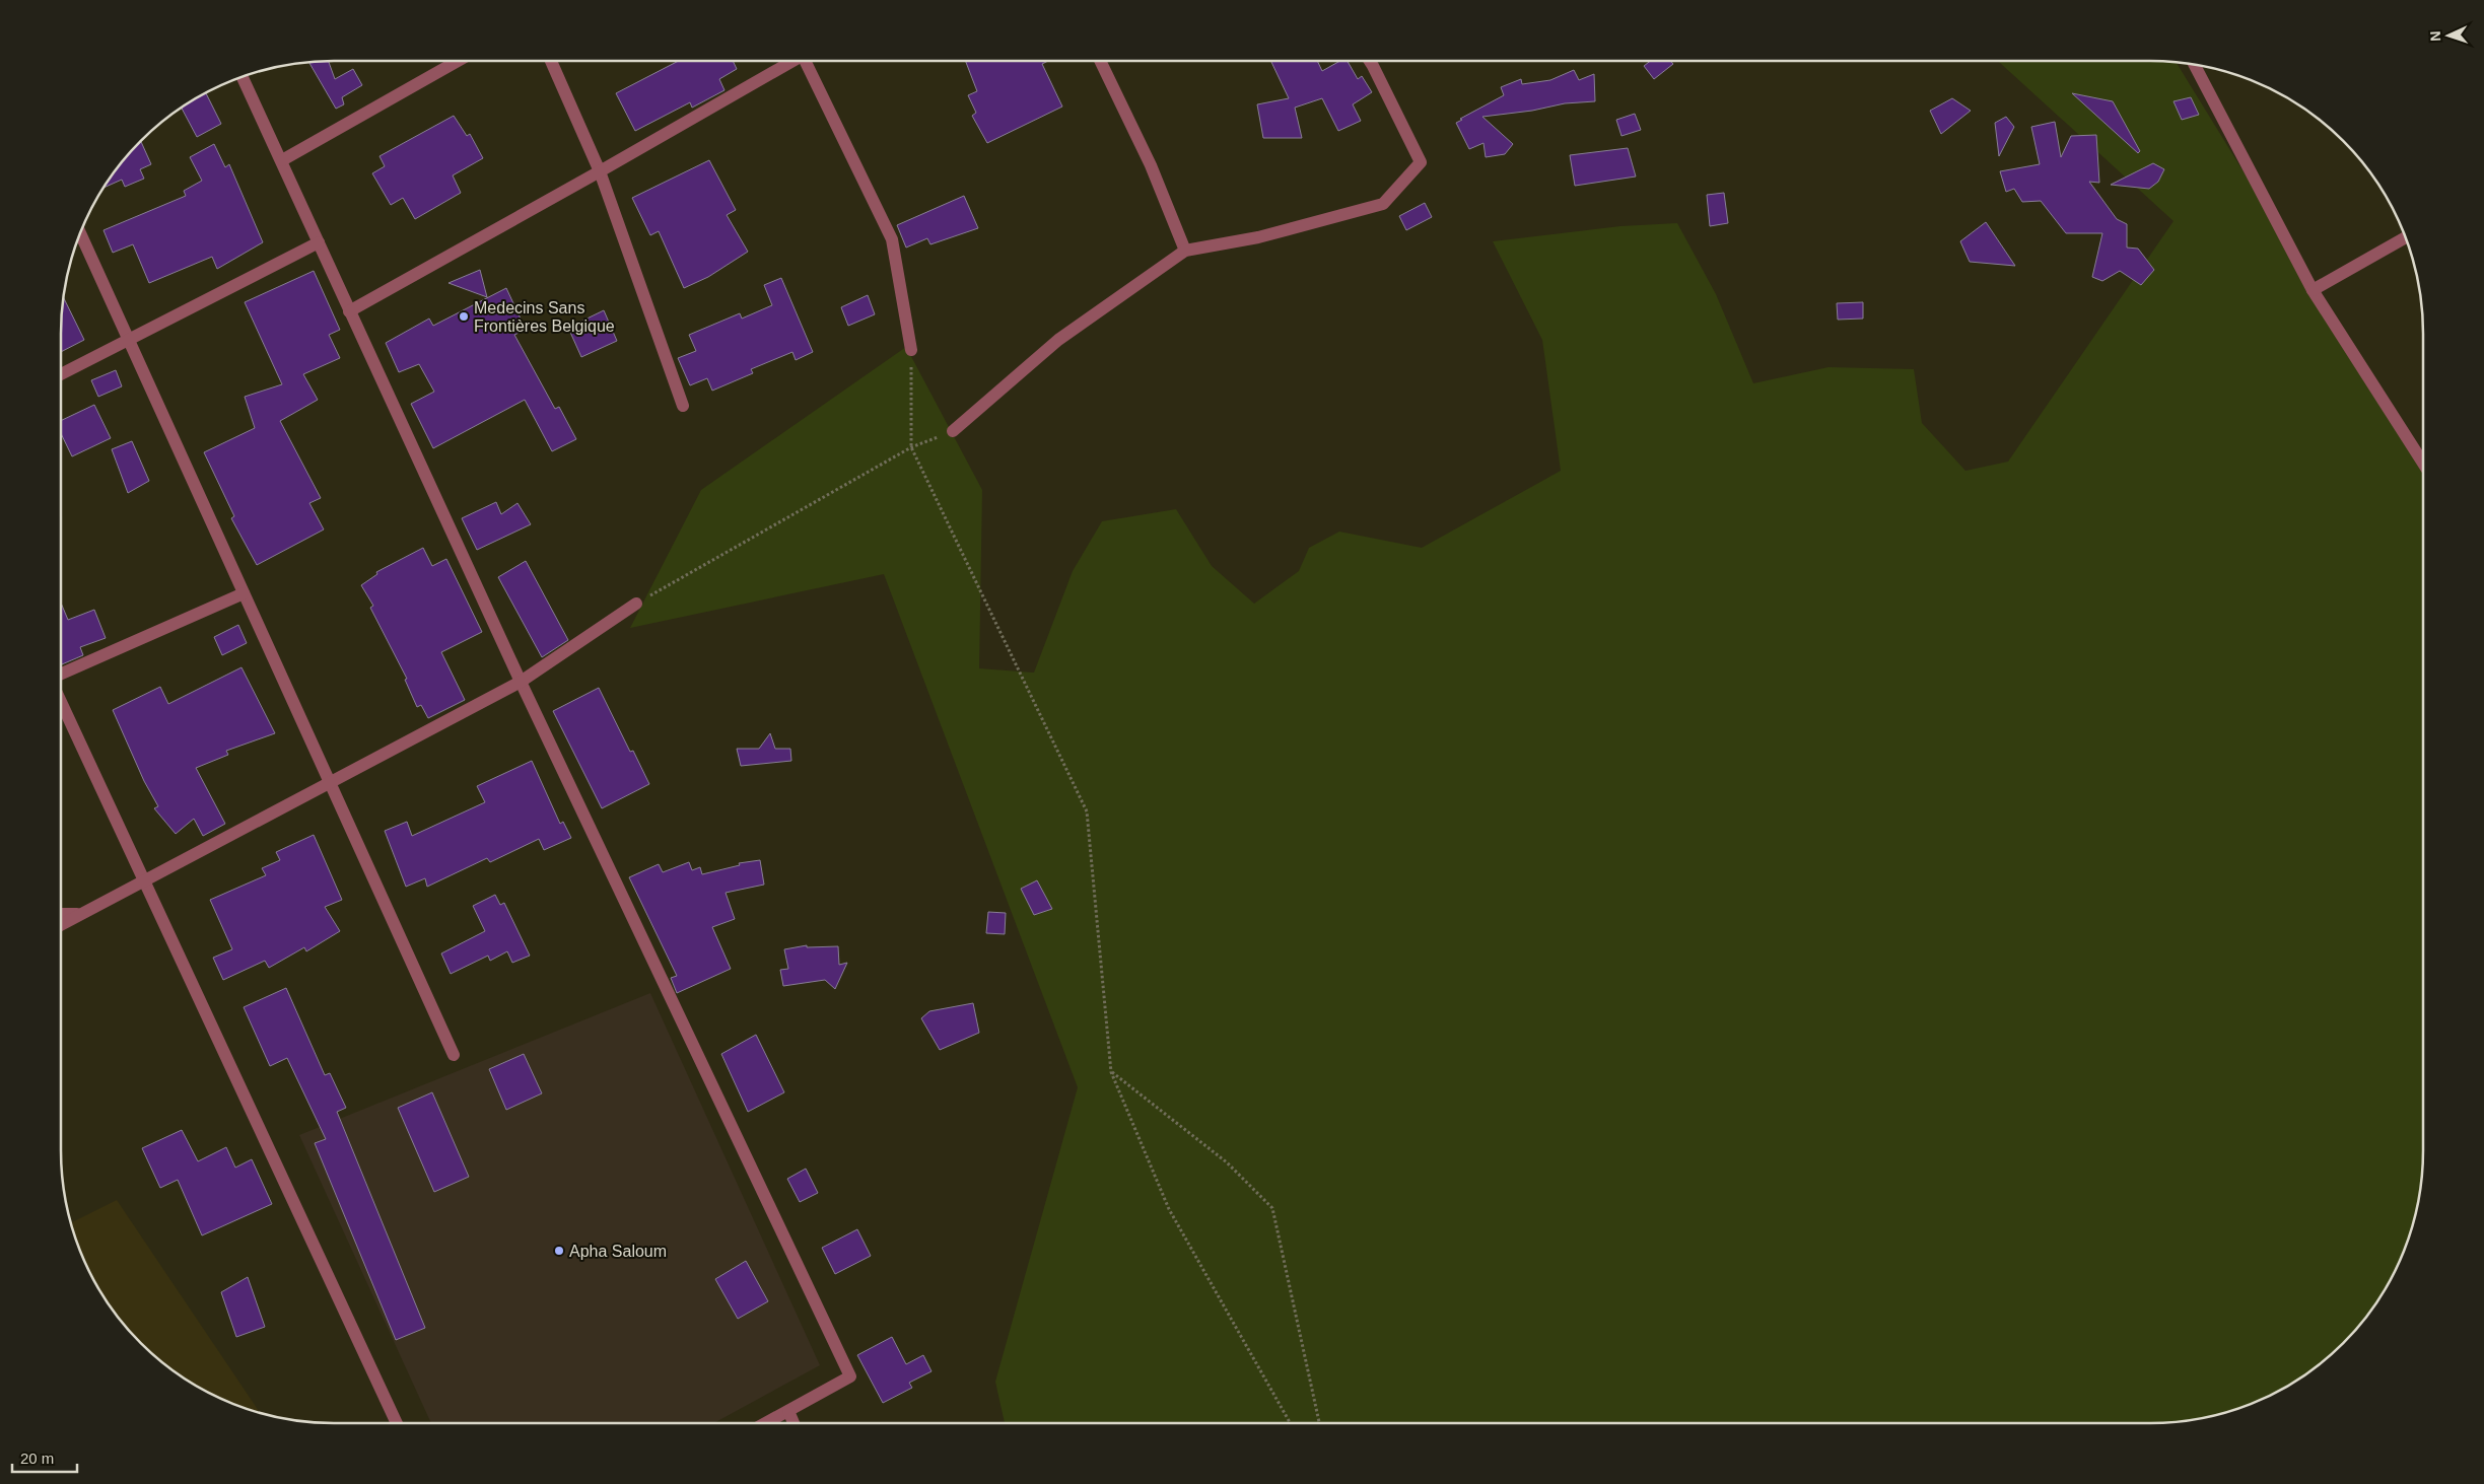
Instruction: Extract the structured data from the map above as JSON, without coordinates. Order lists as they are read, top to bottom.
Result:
{
  "places": ["Medecins Sans Frontières Belgique", "Apha Saloum"],
  "scale_bar": "20 m",
  "north": "left"
}
